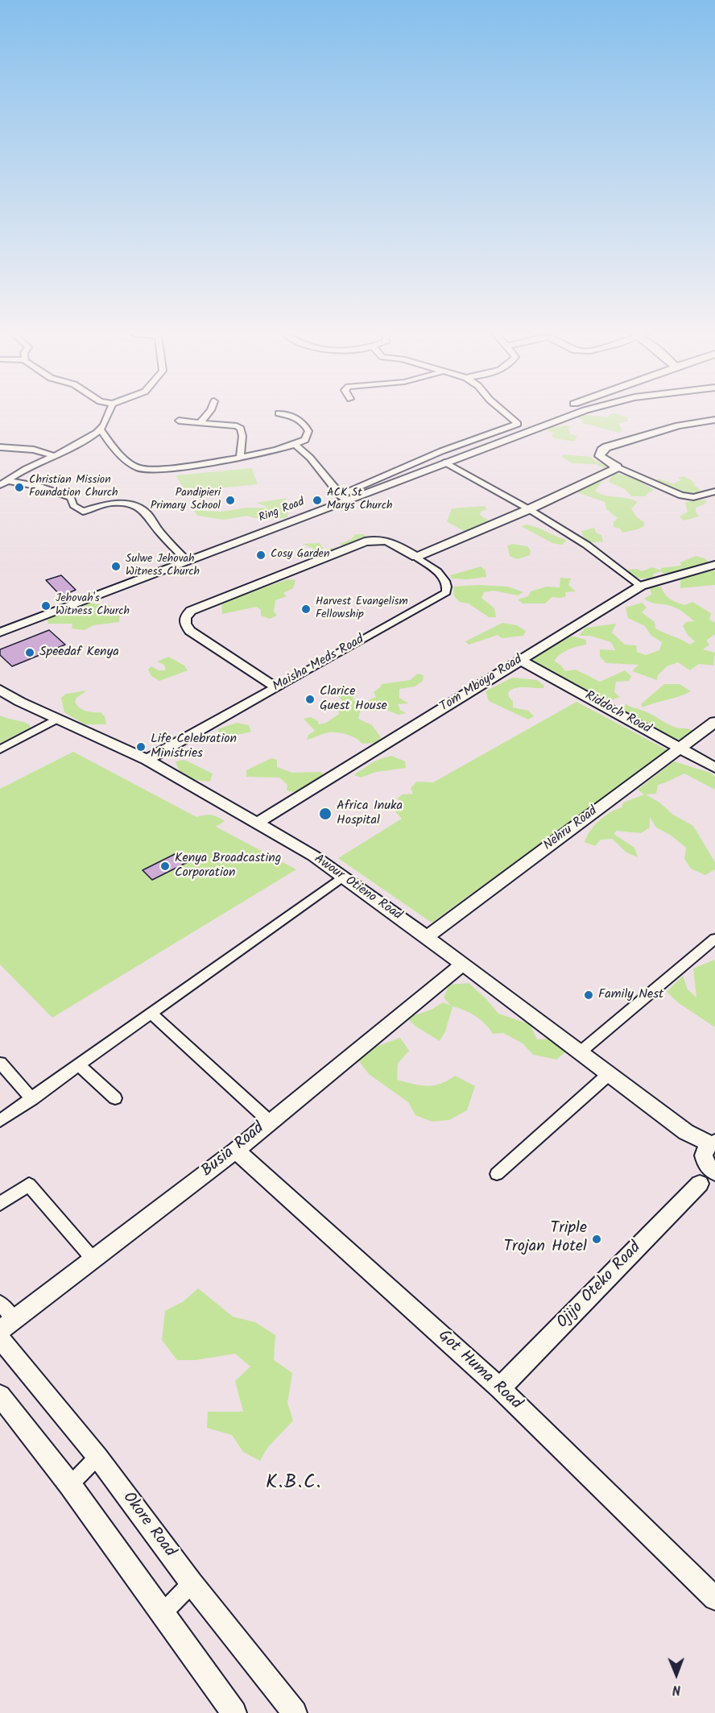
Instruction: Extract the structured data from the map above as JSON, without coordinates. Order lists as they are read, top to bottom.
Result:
{
  "streets": {
    "street": [
      "Ring Road",
      "Maisha Meds Road",
      "Tom Mboya Road",
      "Riddoch Road",
      "Nehru Road",
      "Awour Otieno Road",
      "Busia Road",
      "Ojijo Oteko Road",
      "Got Huma Road",
      "Okore Road"
    ]
  },
  "crossings": [
    ["Maisha Meds Road", "Awour Otieno Road"],
    ["Tom Mboya Road", "Riddoch Road"],
    ["Tom Mboya Road", "Awour Otieno Road"],
    ["Riddoch Road", "Nehru Road"],
    ["Nehru Road", "Awour Otieno Road"],
    ["Awour Otieno Road", "Busia Road"],
    ["Awour Otieno Road", "Ojijo Oteko Road"],
    ["Busia Road", "Got Huma Road"],
    ["Ojijo Oteko Road", "Got Huma Road"]
  ],
  "districts": ["K.B.C."],
  "places": [
    "Christian Mission Foundation Church",
    "Pandipieri Primary School",
    "ACK St Marys Church",
    "Cosy Garden",
    "Sulwe Jehovah Witness Church",
    "Jehovah's Witness Church",
    "Harvest Evangelism Fellowship",
    "Speedaf Kenya",
    "Clarice Guest House",
    "Life Celebration Ministries",
    "Africa Inuka Hospital",
    "Kenya Broadcasting Corporation",
    "Family Nest",
    "Triple Trojan Hotel"
  ],
  "north": "bottom"
}
